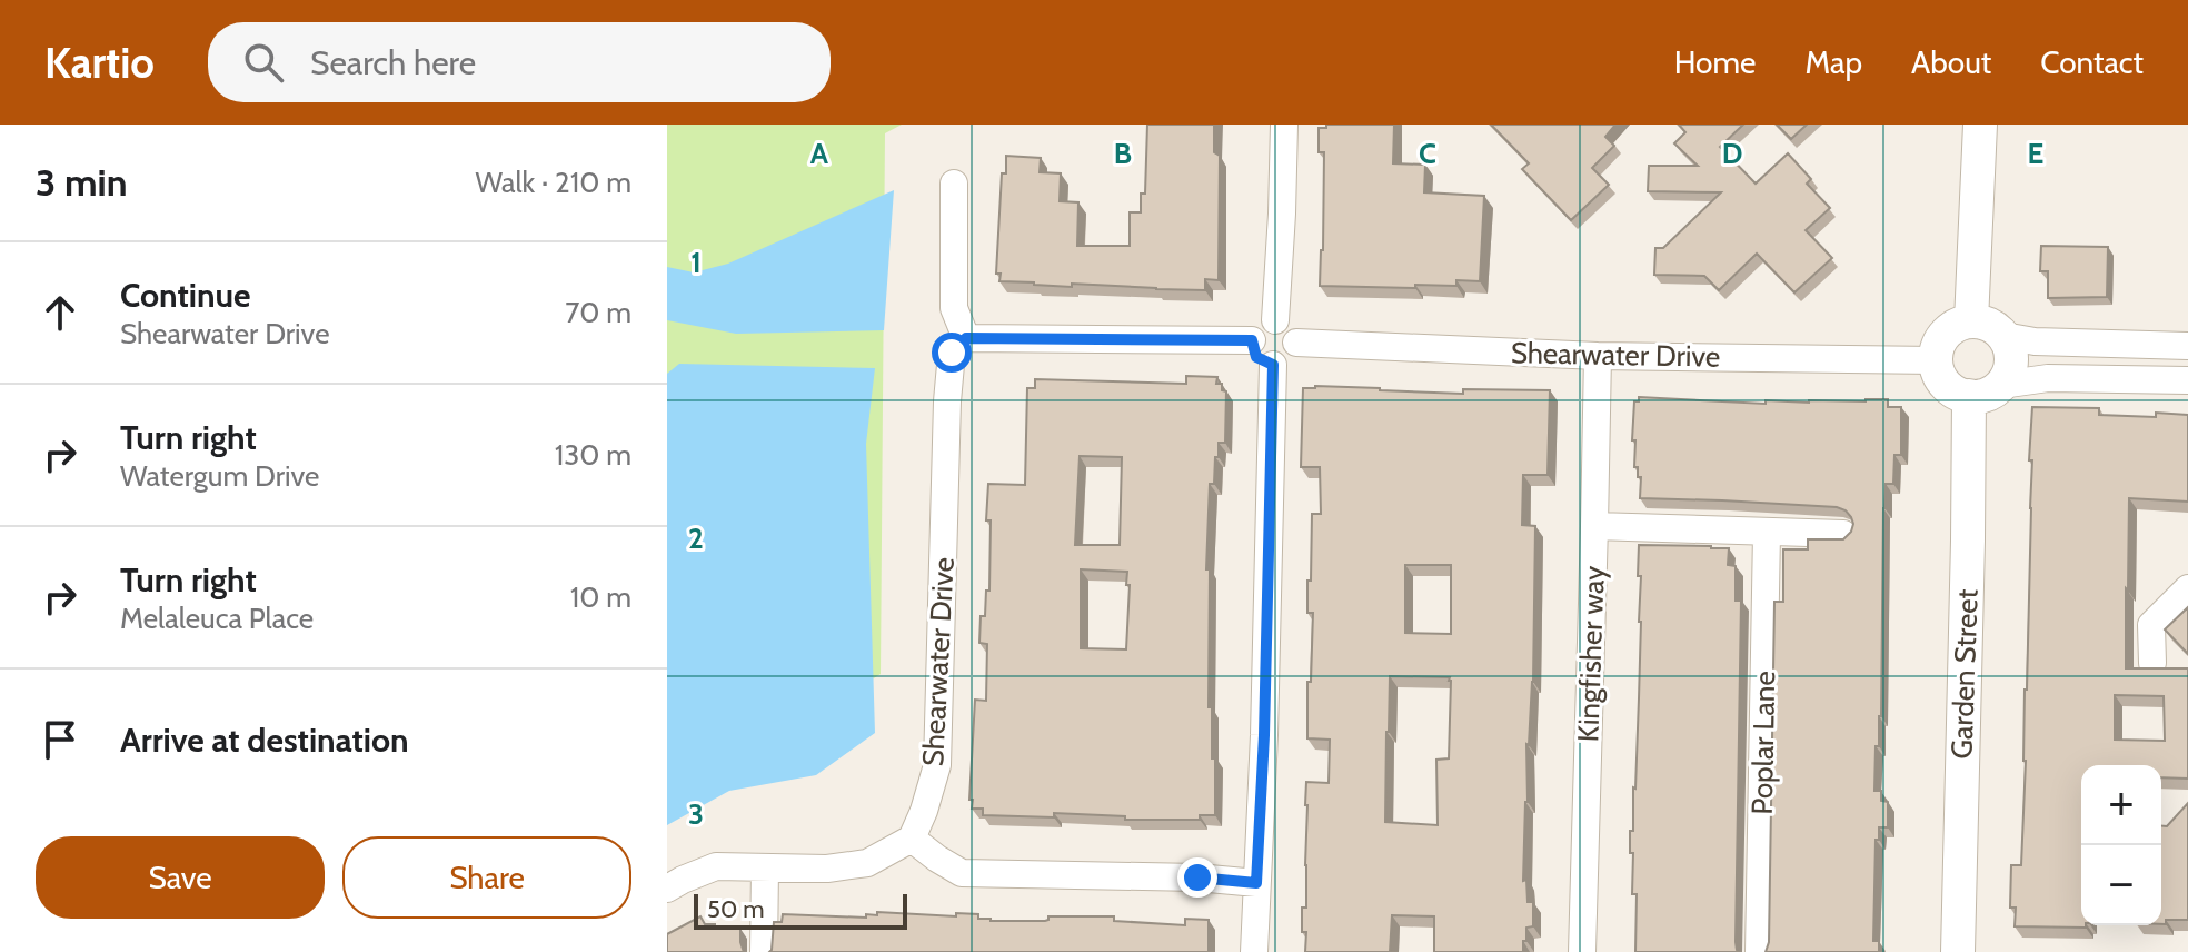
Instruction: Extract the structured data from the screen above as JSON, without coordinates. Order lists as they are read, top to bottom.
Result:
{
  "streets": {
    "street": [
      "Shearwater Drive",
      "Kingfisher way",
      "Garden Street",
      "Poplar Lane"
    ]
  },
  "crossings": [
    ["Shearwater Drive", "Kingfisher way"],
    ["Shearwater Drive", "Garden Street"]
  ],
  "scale_bar": "50 m",
  "page": {
    "header": "Kartio",
    "search": "Search here",
    "nav": [
      "Home",
      "Map",
      "About",
      "Contact"
    ],
    "heading": ["3 min", "Walk · 210 m"],
    "list": [
      ["Continue", "Shearwater Drive", "70 m"],
      ["Turn right", "Watergum Drive", "130 m"],
      ["Turn right", "Melaleuca Place", "10 m"],
      "Arrive at destination"
    ],
    "map_buttons": ["+", "−"],
    "buttons": ["Save", "Share"],
    "scale": "50 m"
  },
  "grid": {
    "columns": [
      "A",
      "B",
      "C",
      "D",
      "E"
    ],
    "rows": ["1", "2", "3"]
  }
}
